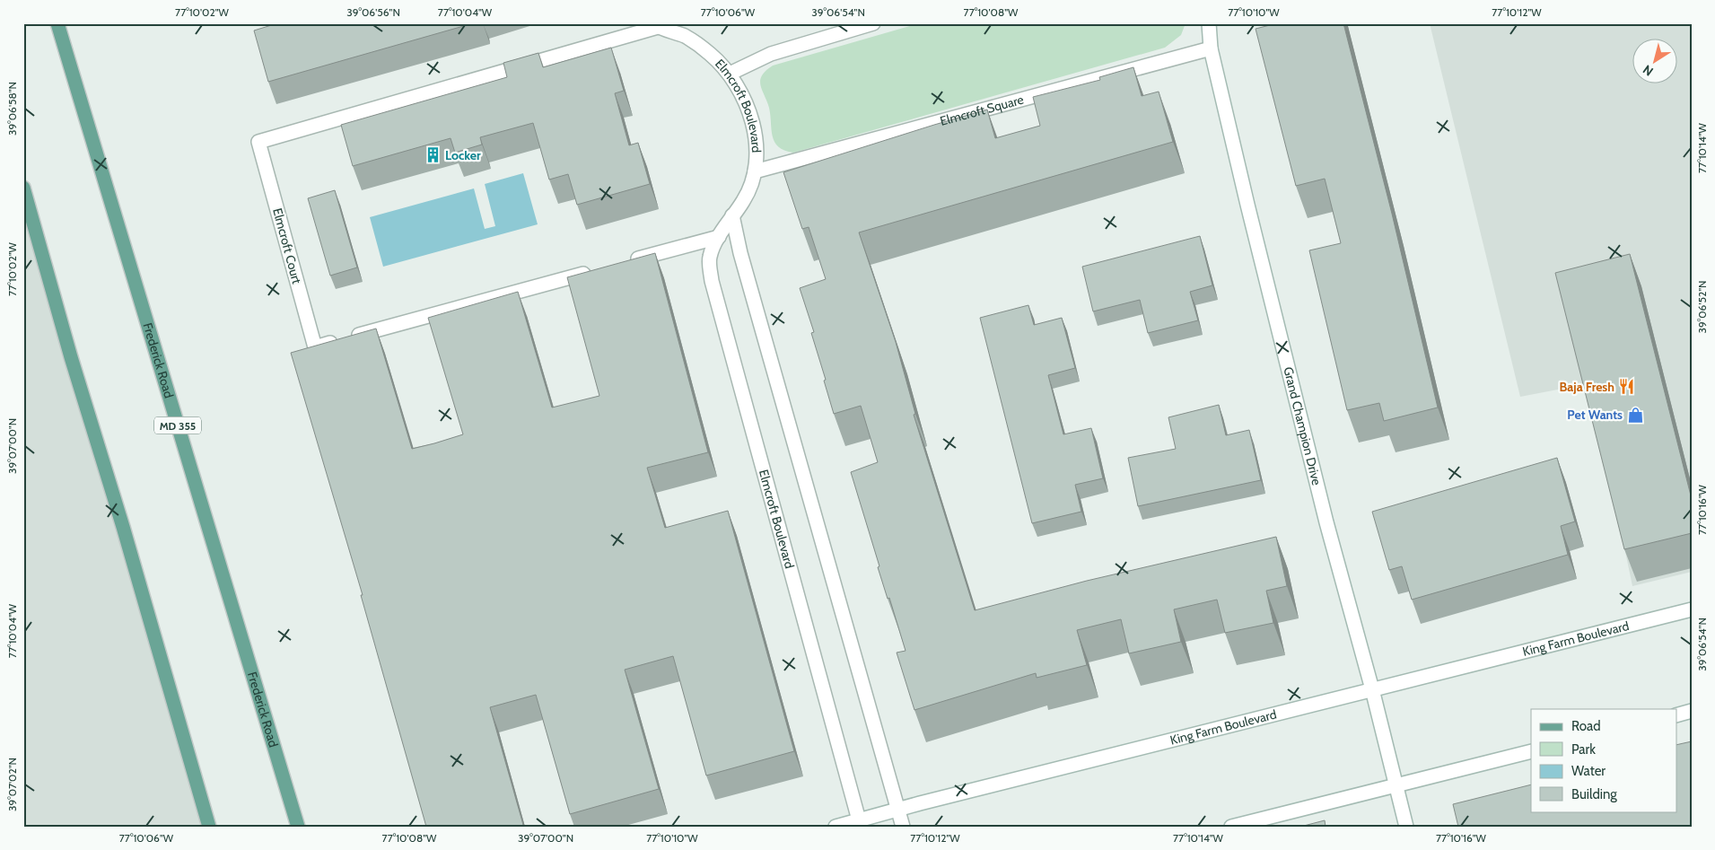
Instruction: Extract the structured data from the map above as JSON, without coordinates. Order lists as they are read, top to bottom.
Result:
{
  "streets": {
    "main road": ["Frederick Road", "MD 355"],
    "street": [
      "Elmcroft Boulevard",
      "Elmcroft Square",
      "Elmcroft Court",
      "Grand Champion Drive",
      "King Farm Boulevard"
    ]
  },
  "crossings": [
    ["Elmcroft Boulevard", "Elmcroft Square"],
    ["Elmcroft Boulevard", "Elmcroft Court"],
    ["Elmcroft Boulevard", "King Farm Boulevard"],
    ["Elmcroft Square", "Grand Champion Drive"],
    ["Grand Champion Drive", "King Farm Boulevard"]
  ],
  "places": {
    "building": ["Locker"],
    "restaurant": ["Baja Fresh"],
    "shop": ["Pet Wants"]
  },
  "legend": [
    "Road",
    "Park",
    "Water",
    "Building"
  ],
  "north": "bottom left",
  "coordinates": [
    "77°10'02\"W",
    "39°06'56\"N",
    "77°10'04\"W",
    "77°10'06\"W",
    "39°06'54\"N",
    "77°10'08\"W",
    "77°10'10\"W",
    "77°10'12\"W",
    "39°06'58\"N",
    "77°10'14\"W",
    "39°06'52\"N",
    "39°07'00\"N",
    "77°10'16\"W",
    "39°07'02\"N"
  ]
}
